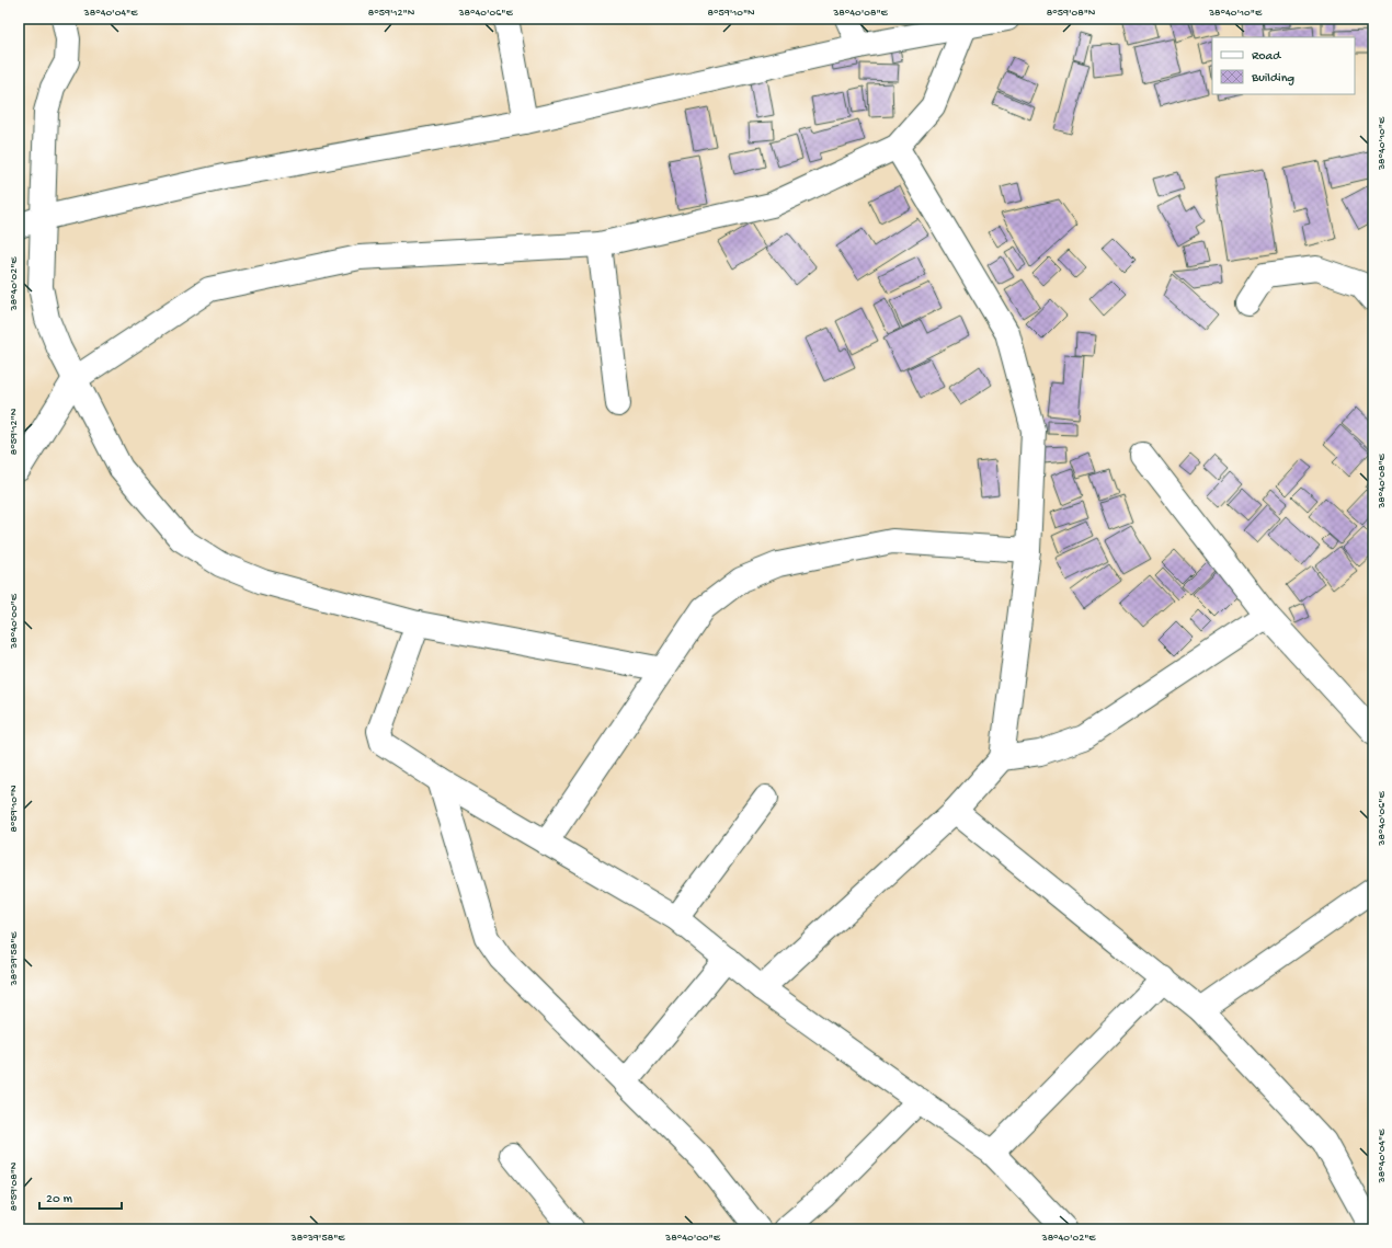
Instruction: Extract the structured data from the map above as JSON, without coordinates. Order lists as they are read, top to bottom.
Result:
{
  "legend": ["Road", "Building"],
  "scale_bar": "20 m",
  "coordinates": [
    "38°40'04\"E",
    "8°59'12\"N",
    "38°40'06\"E",
    "8°59'10\"N",
    "38°40'08\"E",
    "8°59'08\"N",
    "38°40'10\"E",
    "38°40'02\"E",
    "38°40'00\"E",
    "38°39'58\"E"
  ]
}
